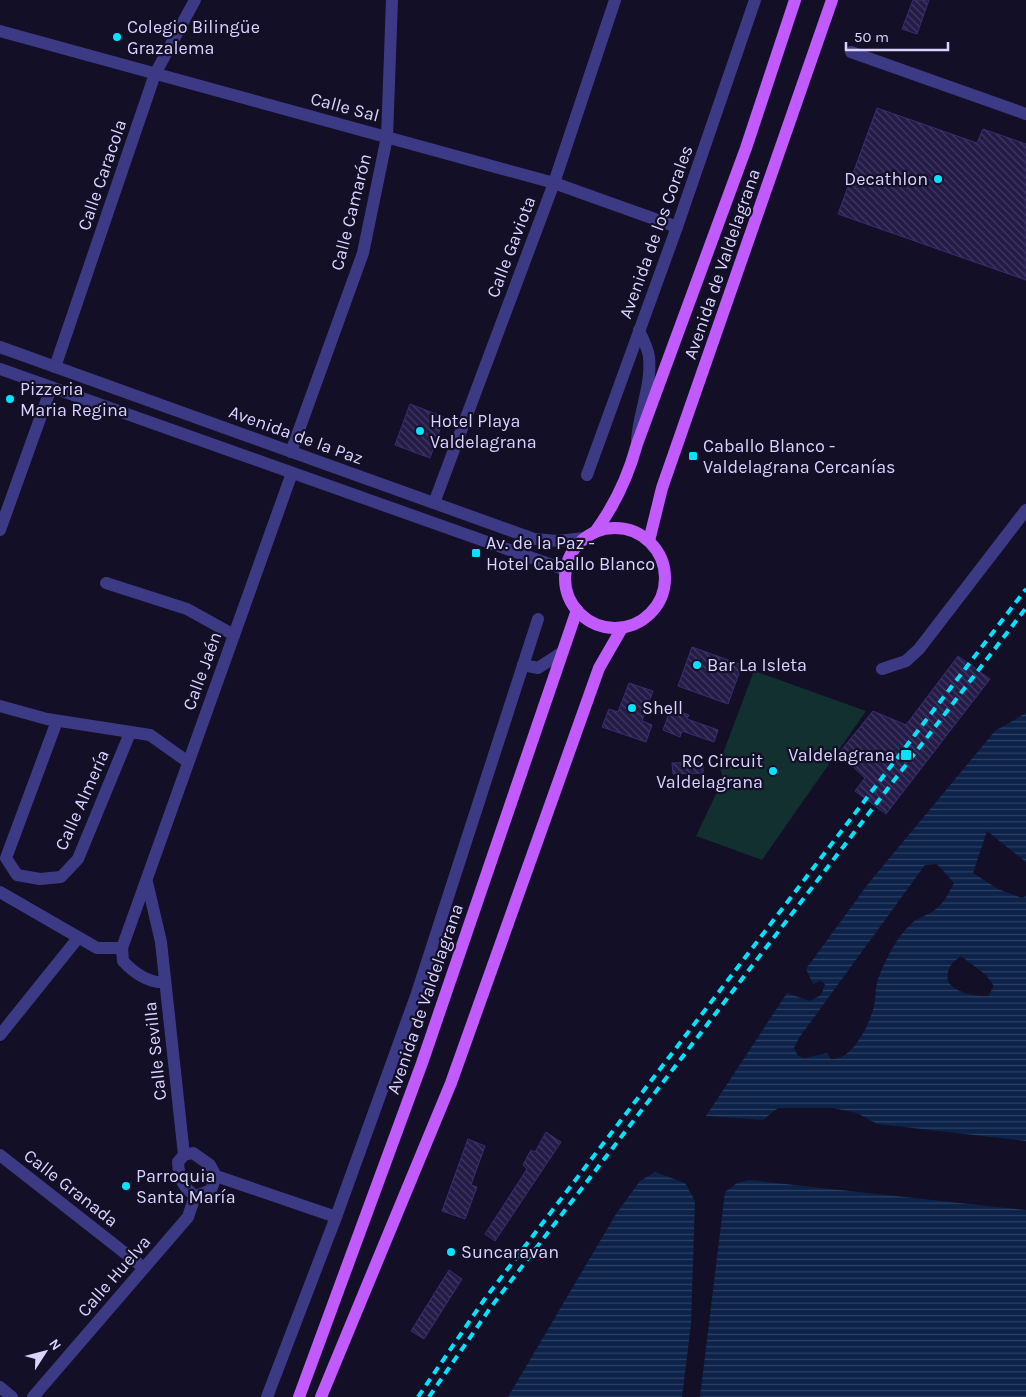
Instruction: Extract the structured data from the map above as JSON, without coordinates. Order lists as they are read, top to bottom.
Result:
{
  "streets": {
    "main road": ["Avenida de Valdelagrana"],
    "street": [
      "Calle Sal",
      "Calle Caracola",
      "Calle Camarón",
      "Avenida de los Corales",
      "Calle Gaviota",
      "Avenida de la Paz",
      "Calle Jaén",
      "Calle Almería",
      "Calle Sevilla",
      "Calle Granada",
      "Calle Huelva"
    ]
  },
  "crossings": [
    ["Calle Sal", "Calle Caracola"],
    ["Calle Sal", "Calle Camarón"],
    ["Calle Sal", "Avenida de los Corales"],
    ["Calle Sal", "Calle Gaviota"],
    ["Calle Caracola", "Avenida de la Paz"],
    ["Calle Camarón", "Avenida de la Paz"],
    ["Calle Gaviota", "Avenida de la Paz"],
    ["Avenida de Valdelagrana", "Avenida de la Paz"],
    ["Avenida de la Paz", "Calle Jaén"],
    ["Calle Jaén", "Calle Sevilla"],
    ["Calle Sevilla", "Calle Huelva"],
    ["Calle Granada", "Calle Huelva"]
  ],
  "places": {
    "other": [
      "Colegio Bilingüe Grazalema",
      "Decathlon",
      "Pizzeria Maria Regina",
      "Hotel Playa Valdelagrana",
      "Bar La Isleta",
      "Shell",
      "RC Circuit Valdelagrana",
      "Parroquia Santa María",
      "Suncaravan"
    ],
    "transit": ["Caballo Blanco - Valdelagrana Cercanías", "Av. de la Paz - Hotel Caballo Blanco", "Valdelagrana"]
  },
  "scale_bar": "50 m",
  "north": "top right"
}
